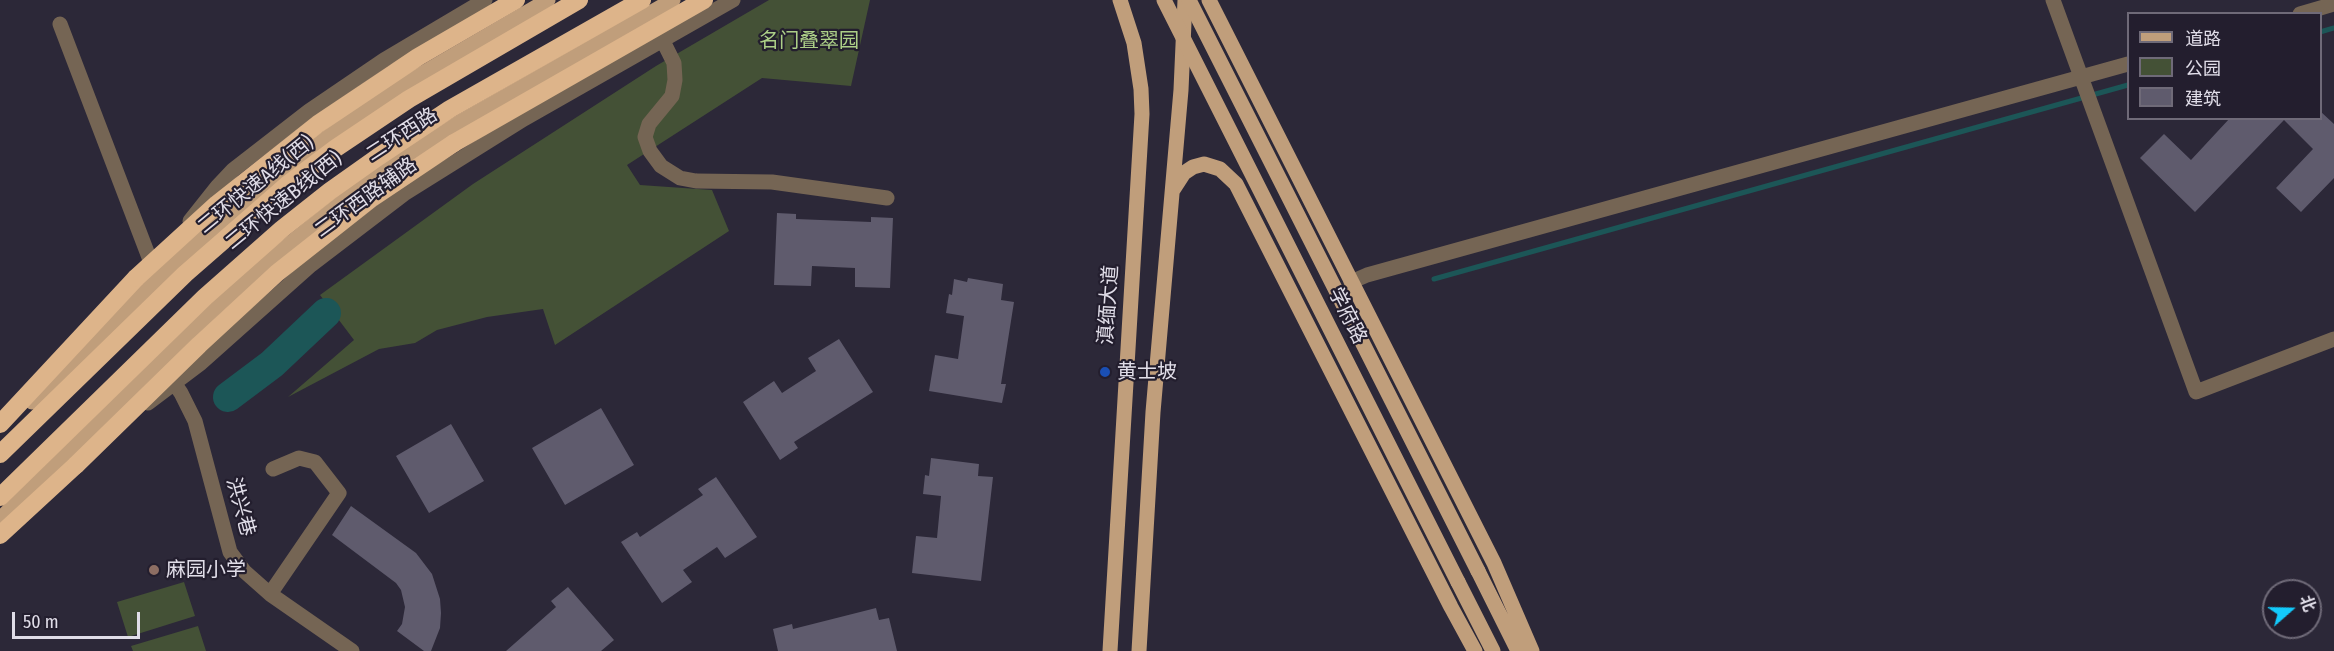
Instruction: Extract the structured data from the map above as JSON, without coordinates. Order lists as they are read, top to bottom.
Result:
{
  "streets": {
    "highway": ["二环快速A线(西)", "二环快速B线(西)"],
    "main road": ["二环西路", "滇缅大道", "学府路"],
    "street": ["二环西路辅路", "洪兴巷"]
  },
  "crossings": [
    ["二环西路", "二环西路辅路"],
    ["二环西路", "洪兴巷"],
    ["二环西路辅路", "洪兴巷"]
  ],
  "parks": ["名门叠翠园"],
  "places": ["黄士坡", "麻园小学"],
  "legend": ["道路", "公园", "建筑"],
  "scale_bar": "50 m",
  "north": "right"
}
